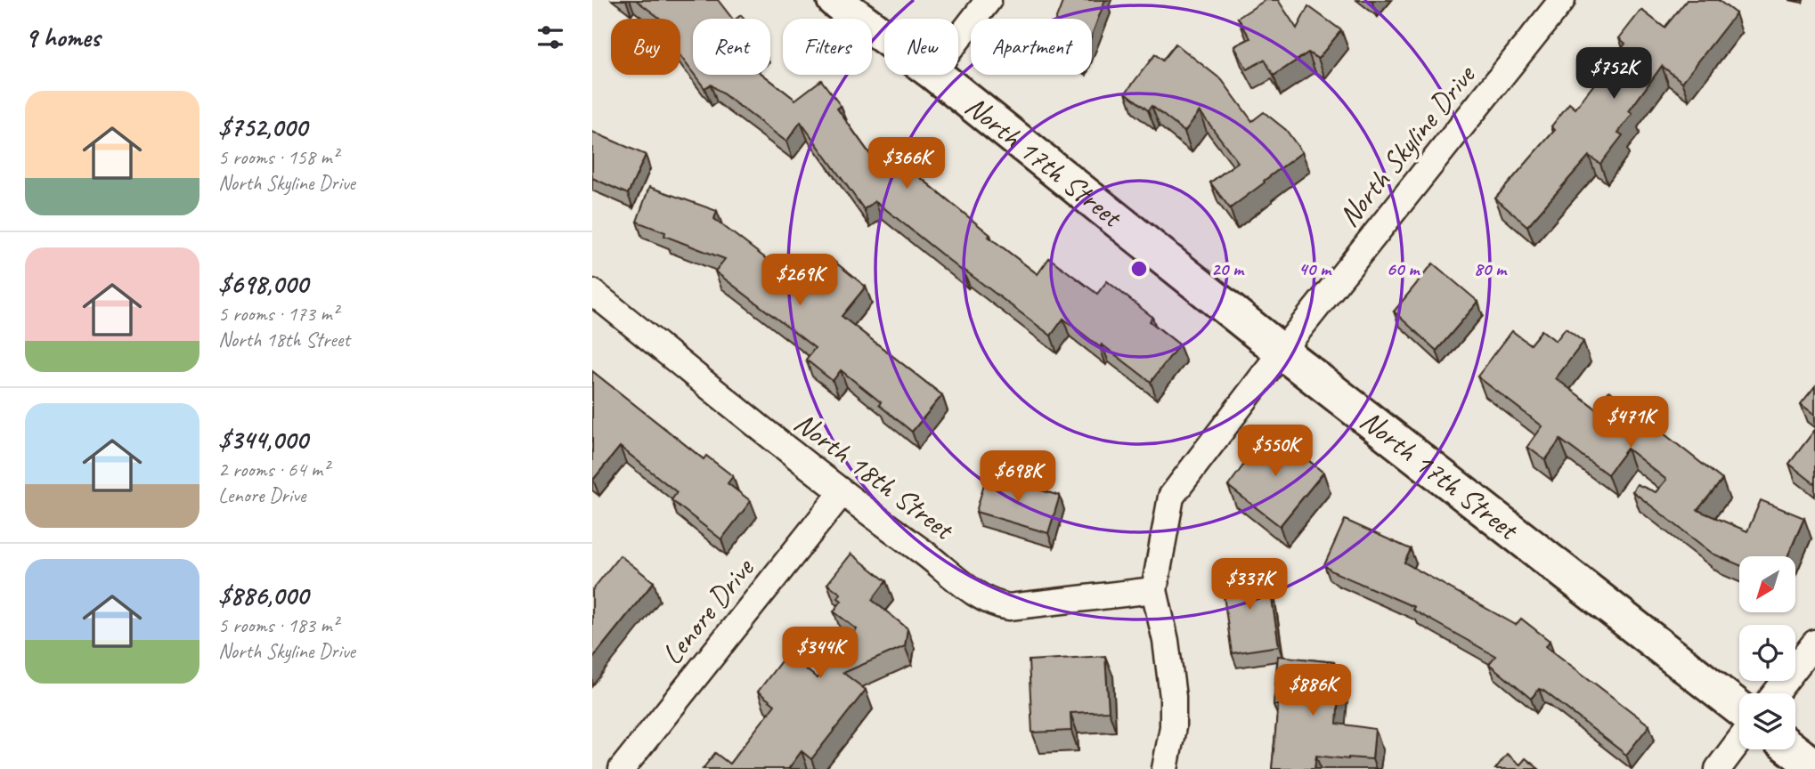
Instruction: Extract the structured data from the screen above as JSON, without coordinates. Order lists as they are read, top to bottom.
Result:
{
  "streets": {
    "street": [
      "North Skyline Drive",
      "North 17th Street",
      "North 18th Street",
      "Lenore Drive"
    ]
  },
  "crossings": [
    ["North Skyline Drive", "North 17th Street"],
    ["North Skyline Drive", "North 18th Street"],
    ["North 18th Street", "Lenore Drive"]
  ],
  "north": "bottom left",
  "page": {
    "heading": "9 homes",
    "chip": [
      "Buy",
      "Rent",
      "Filters",
      "New",
      "Apartment"
    ],
    "price": [
      "$752K",
      "$366K",
      "$269K",
      "$471K",
      "$550K",
      "$698K",
      "$337K",
      "$344K",
      "$886K"
    ],
    "list": [
      {
        "name": "$752,000",
        "note": "5 rooms · 158 m² · North Skyline Drive"
      },
      {
        "name": "$698,000",
        "note": "5 rooms · 173 m² · North 18th Street"
      },
      {
        "name": "$344,000",
        "note": "2 rooms · 64 m² · Lenore Drive"
      },
      {
        "name": "$886,000",
        "note": "5 rooms · 183 m² · North Skyline Drive"
      }
    ]
  },
  "rings": [
    "20 m",
    "40 m",
    "60 m",
    "80 m"
  ]
}
